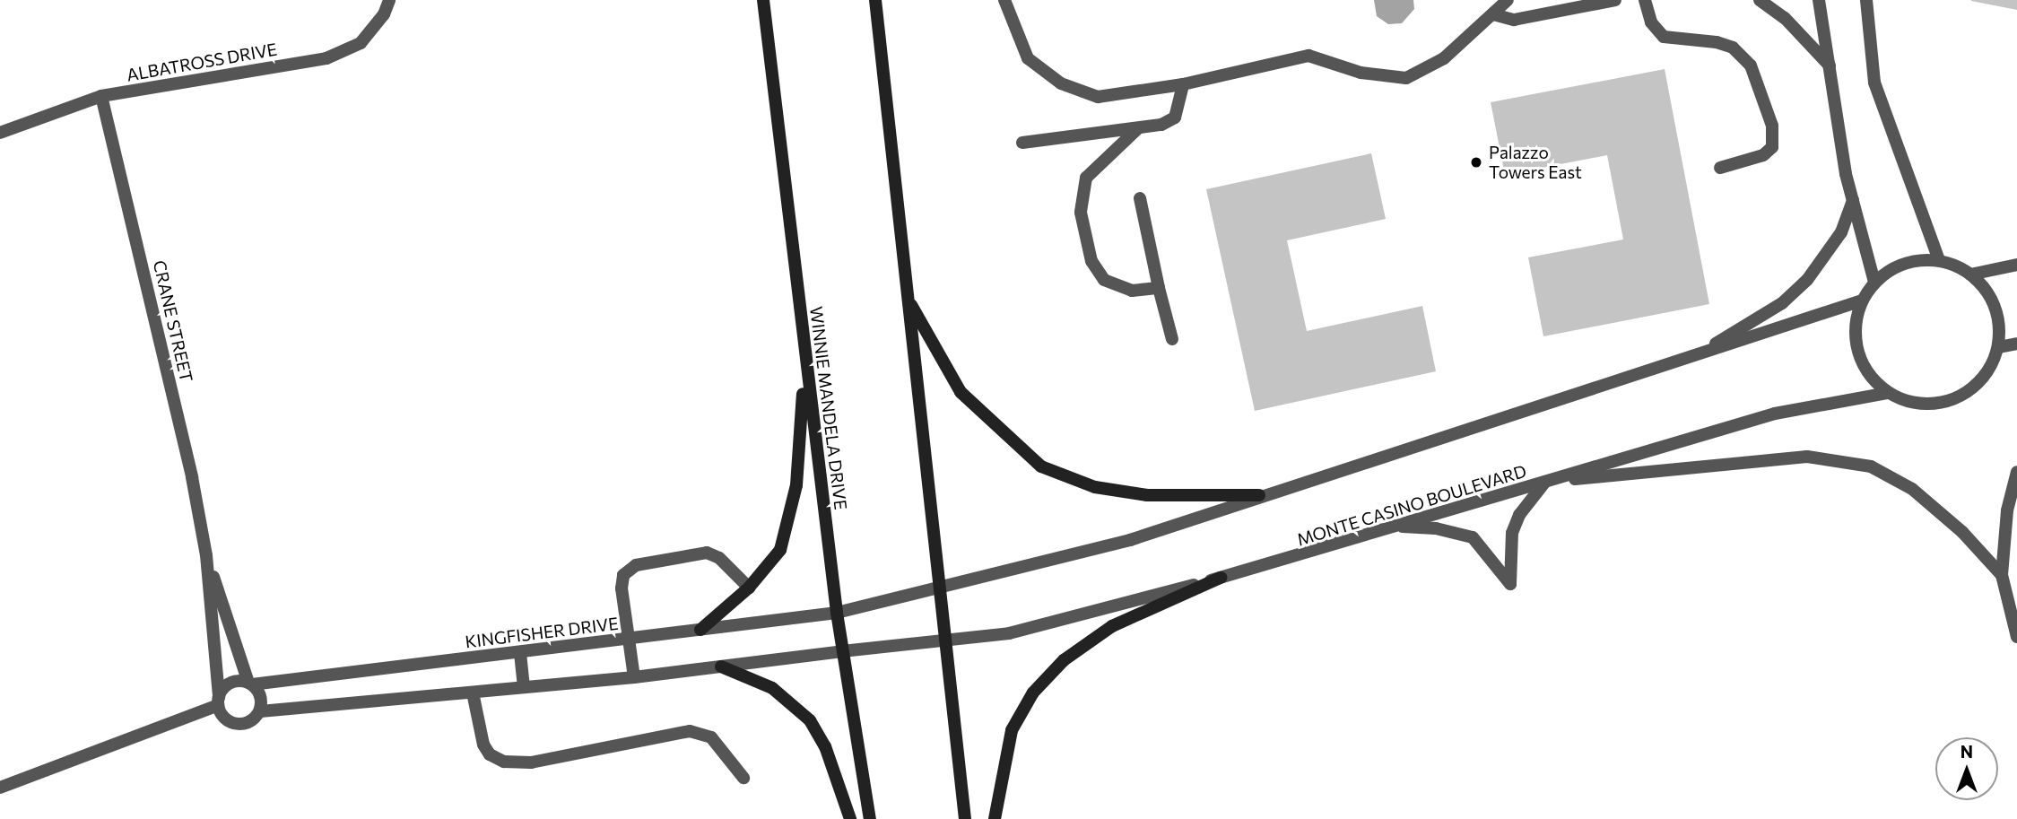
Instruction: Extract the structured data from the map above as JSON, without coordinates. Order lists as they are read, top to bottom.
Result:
{
  "streets": {
    "main road": ["WINNIE MANDELA DRIVE"],
    "street": [
      "ALBATROSS DRIVE",
      "CRANE STREET",
      "MONTE CASINO BOULEVARD",
      "KINGFISHER DRIVE"
    ]
  },
  "crossings": [
    ["ALBATROSS DRIVE", "CRANE STREET"],
    ["CRANE STREET", "KINGFISHER DRIVE"],
    ["WINNIE MANDELA DRIVE", "MONTE CASINO BOULEVARD"],
    ["WINNIE MANDELA DRIVE", "KINGFISHER DRIVE"]
  ],
  "places": ["Palazzo Towers East"],
  "north": "top"
}
